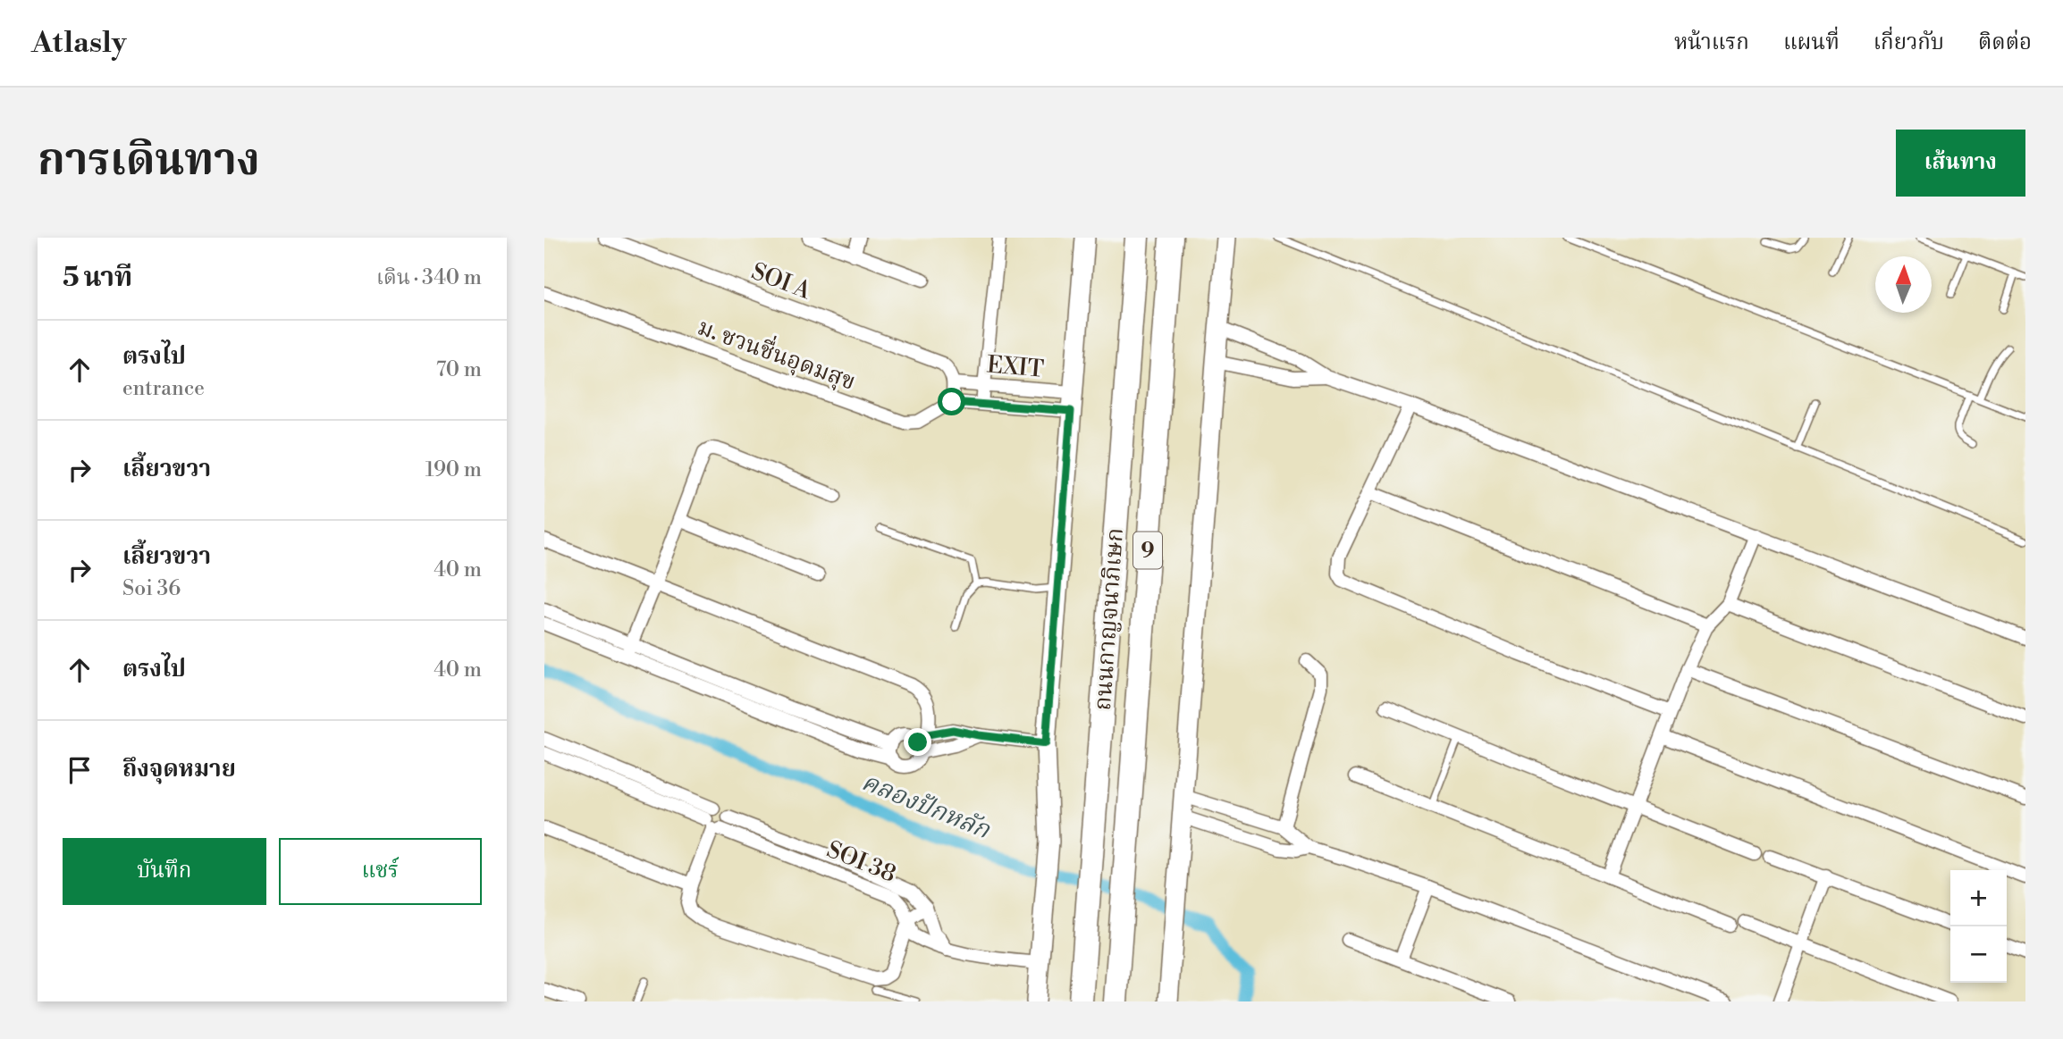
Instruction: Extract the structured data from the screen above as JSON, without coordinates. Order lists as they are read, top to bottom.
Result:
{
  "streets": {
    "highway": ["9", "ถนนกาญจนาภิเษก"],
    "street": [
      "SOI A",
      "ม. ชวนชื่นอุดมสุข",
      "EXIT",
      "SOI 38"
    ]
  },
  "crossings": [
    ["SOI A", "EXIT"]
  ],
  "water": ["คลองปักหลัก"],
  "north": "top",
  "page": {
    "header": "Atlasly",
    "nav": [
      "หน้าแรก",
      "แผนที่",
      "เกี่ยวกับ",
      "ติดต่อ"
    ],
    "title": "การเดินทาง",
    "buttons": [
      "เส้นทาง",
      ["บันทึก", "แชร์"]
    ],
    "heading": ["5 นาที", "เดิน · 340 m"],
    "list": [
      ["ตรงไป", "entrance", "70 m"],
      ["เลี้ยวขวา", "190 m"],
      ["เลี้ยวขวา", "Soi 36", "40 m"],
      ["ตรงไป", "40 m"],
      "ถึงจุดหมาย"
    ],
    "map_buttons": ["+", "−"]
  }
}
